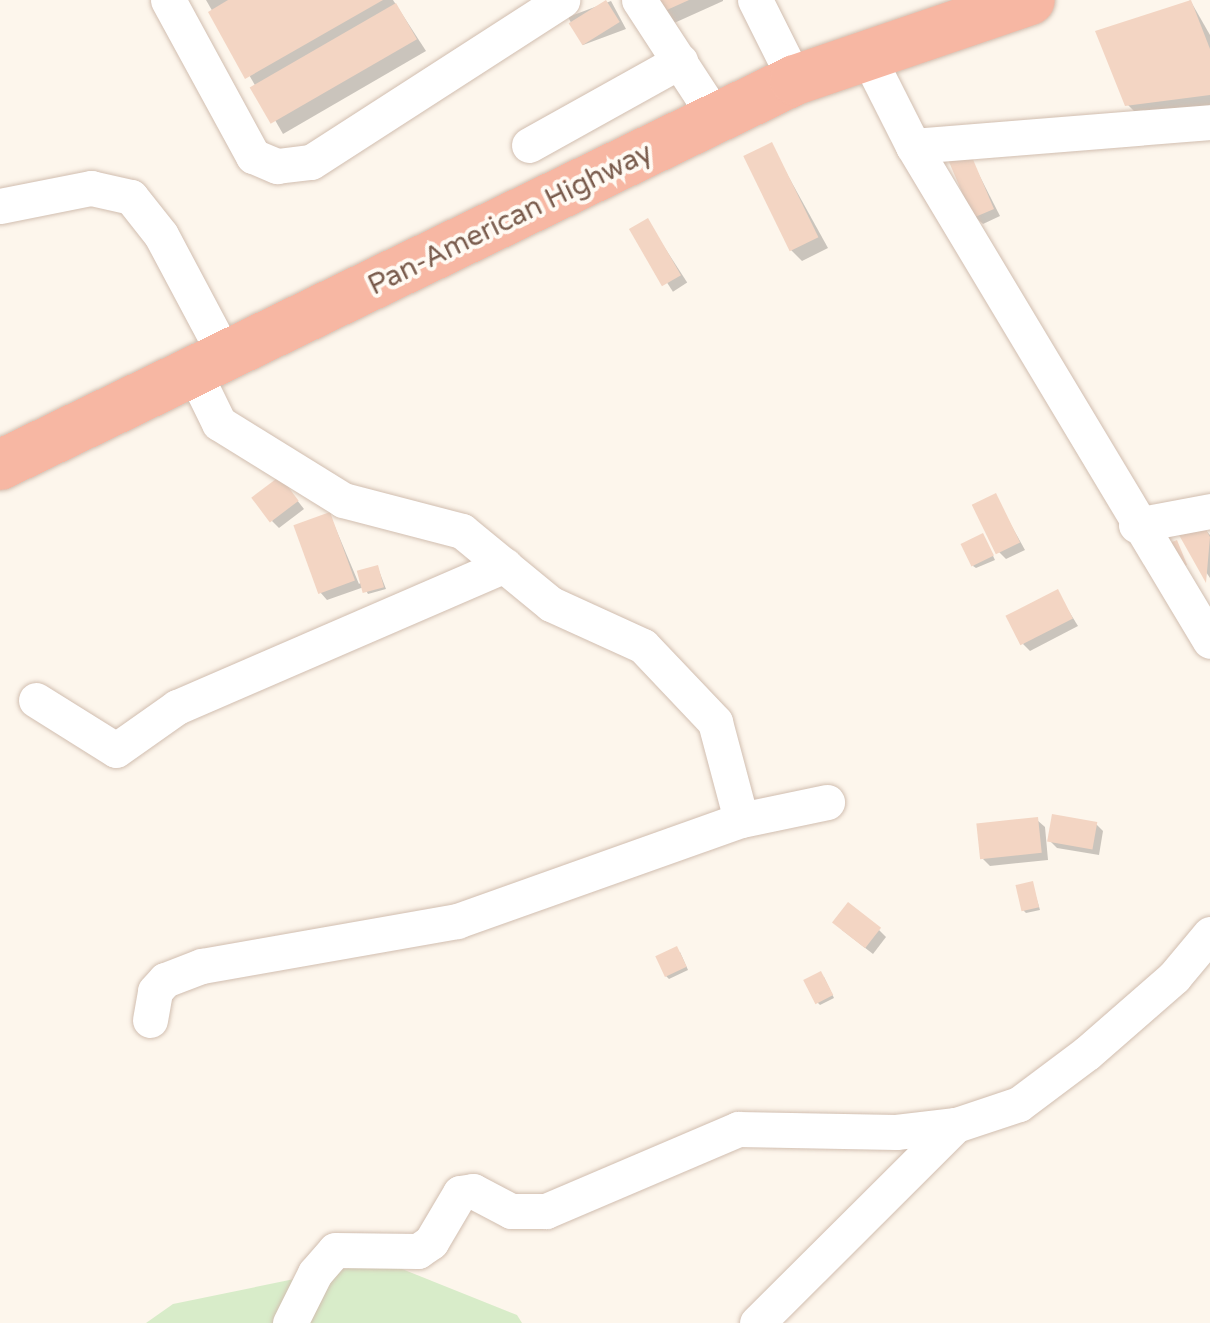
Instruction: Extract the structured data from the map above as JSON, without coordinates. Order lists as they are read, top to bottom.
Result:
{
  "streets": {
    "highway": ["Pan-American Highway"]
  }
}
